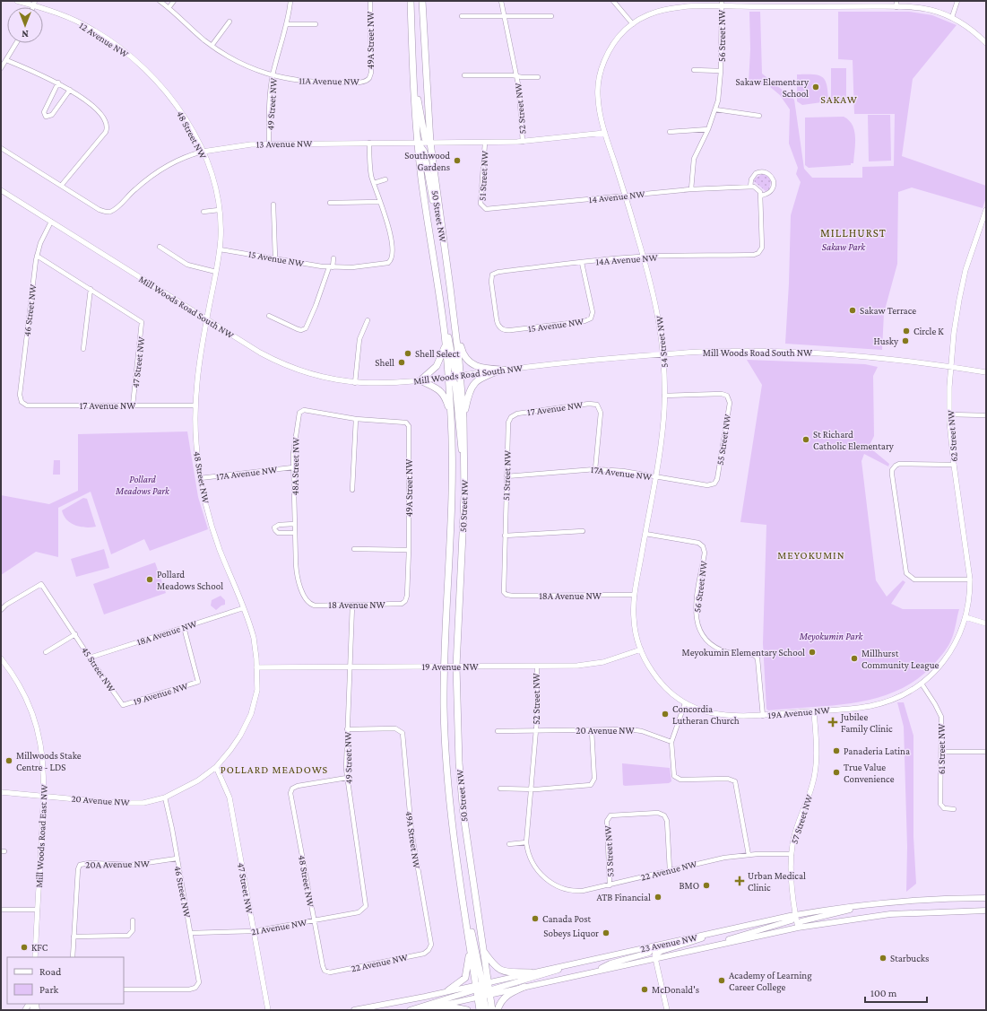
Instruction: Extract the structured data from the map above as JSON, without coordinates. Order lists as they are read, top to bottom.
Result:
{
  "streets": {
    "main road": ["50 Street NW", "23 Avenue NW"],
    "street": [
      "56 Street NW",
      "12 Avenue NW",
      "49A Street NW",
      "11A Avenue NW",
      "49 Street NW",
      "52 Street NW",
      "48 Street NW",
      "13 Avenue NW",
      "51 Street NW",
      "14 Avenue NW",
      "15 Avenue NW",
      "14A Avenue NW",
      "Mill Woods Road South NW",
      "46 Street NW",
      "54 Street NW",
      "47 Street NW",
      "17 Avenue NW",
      "62 Street NW",
      "55 Street NW",
      "48A Street NW",
      "17A Avenue NW",
      "18A Avenue NW",
      "18 Avenue NW",
      "19 Avenue NW",
      "45 Street NW",
      "19A Avenue NW",
      "20 Avenue NW",
      "61 Street NW",
      "57 Street NW",
      "Mill Woods Road East NW",
      "53 Street NW",
      "20A Avenue NW",
      "22 Avenue NW",
      "21 Avenue NW"
    ]
  },
  "crossings": [
    ["56 Street NW", "14 Avenue NW"],
    ["56 Street NW", "54 Street NW"],
    ["56 Street NW", "19A Avenue NW"],
    ["12 Avenue NW", "48 Street NW"],
    ["49A Street NW", "11A Avenue NW"],
    ["49A Street NW", "49 Street NW"],
    ["49A Street NW", "48A Street NW"],
    ["49A Street NW", "18 Avenue NW"],
    ["49A Street NW", "22 Avenue NW"],
    ["11A Avenue NW", "49 Street NW"],
    ["49 Street NW", "48 Street NW"],
    ["49 Street NW", "13 Avenue NW"],
    ["49 Street NW", "18 Avenue NW"],
    ["49 Street NW", "19 Avenue NW"],
    ["49 Street NW", "21 Avenue NW"],
    ["52 Street NW", "13 Avenue NW"],
    ["52 Street NW", "19 Avenue NW"],
    ["52 Street NW", "20 Avenue NW"],
    ["52 Street NW", "22 Avenue NW"],
    ["48 Street NW", "13 Avenue NW"],
    ["48 Street NW", "15 Avenue NW"],
    ["48 Street NW", "Mill Woods Road South NW"],
    ["48 Street NW", "17 Avenue NW"],
    ["48 Street NW", "17A Avenue NW"],
    ["48 Street NW", "18A Avenue NW"],
    ["48 Street NW", "19 Avenue NW"],
    ["48 Street NW", "20 Avenue NW"],
    ["48 Street NW", "22 Avenue NW"],
    ["48 Street NW", "21 Avenue NW"],
    ["13 Avenue NW", "51 Street NW"],
    ["13 Avenue NW", "50 Street NW"],
    ["13 Avenue NW", "54 Street NW"],
    ["51 Street NW", "14 Avenue NW"],
    ["51 Street NW", "17 Avenue NW"],
    ["51 Street NW", "17A Avenue NW"],
    ["51 Street NW", "18A Avenue NW"],
    ["14 Avenue NW", "14A Avenue NW"],
    ["14 Avenue NW", "54 Street NW"],
    ["50 Street NW", "Mill Woods Road South NW"],
    ["50 Street NW", "19 Avenue NW"],
    ["50 Street NW", "23 Avenue NW"],
    ["15 Avenue NW", "14A Avenue NW"],
    ["14A Avenue NW", "54 Street NW"],
    ["Mill Woods Road South NW", "46 Street NW"],
    ["Mill Woods Road South NW", "54 Street NW"],
    ["Mill Woods Road South NW", "62 Street NW"],
    ["46 Street NW", "17 Avenue NW"],
    ["46 Street NW", "20 Avenue NW"],
    ["46 Street NW", "20A Avenue NW"],
    ["46 Street NW", "21 Avenue NW"],
    ["54 Street NW", "55 Street NW"],
    ["54 Street NW", "17A Avenue NW"],
    ["54 Street NW", "18A Avenue NW"],
    ["54 Street NW", "19 Avenue NW"],
    ["54 Street NW", "19A Avenue NW"],
    ["47 Street NW", "17 Avenue NW"],
    ["47 Street NW", "20 Avenue NW"],
    ["47 Street NW", "21 Avenue NW"],
    ["17 Avenue NW", "17A Avenue NW"],
    ["62 Street NW", "19A Avenue NW"],
    ["55 Street NW", "17A Avenue NW"],
    ["48A Street NW", "17A Avenue NW"],
    ["48A Street NW", "18 Avenue NW"],
    ["18A Avenue NW", "19 Avenue NW"],
    ["18A Avenue NW", "45 Street NW"],
    ["19 Avenue NW", "45 Street NW"],
    ["19A Avenue NW", "61 Street NW"],
    ["19A Avenue NW", "57 Street NW"],
    ["20 Avenue NW", "Mill Woods Road East NW"],
    ["57 Street NW", "22 Avenue NW"],
    ["57 Street NW", "23 Avenue NW"],
    ["53 Street NW", "22 Avenue NW"]
  ],
  "districts": [
    "SAKAW",
    "MILLHURST",
    "MEYOKUMIN",
    "POLLARD MEADOWS"
  ],
  "parks": ["Sakaw Park", "Pollard Meadows Park", "Meyokumin Park"],
  "places": {
    "other": [
      "Sakaw Elementary School",
      "Southwood Gardens",
      "Sakaw Terrace",
      "Circle K",
      "Husky",
      "Shell Select",
      "Shell",
      "St Richard Catholic Elementary",
      "Pollard Meadows School",
      "Meyokumin Elementary School",
      "Millhurst Community League",
      "Concordia Lutheran Church",
      "Panaderia Latina",
      "Millwoods Stake Centre - LDS",
      "True Value Convenience",
      "BMO",
      "ATB Financial",
      "Canada Post",
      "Sobeys Liquor",
      "KFC",
      "Starbucks",
      "Academy of Learning Career College",
      "McDonald's"
    ],
    "health": ["Jubilee Family Clinic", "Urban Medical Clinic"]
  },
  "legend": ["Road", "Park"],
  "scale_bar": "100 m",
  "north": "bottom"
}
